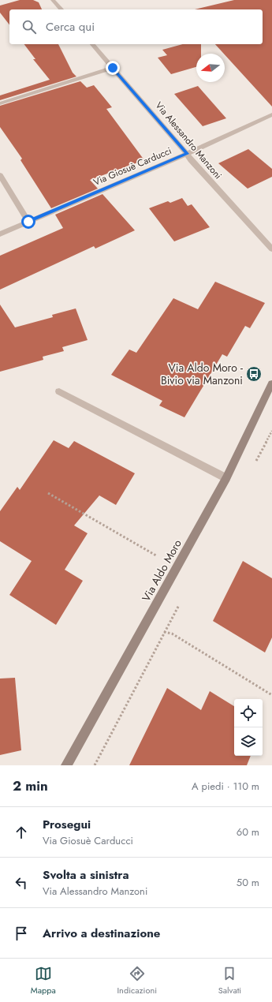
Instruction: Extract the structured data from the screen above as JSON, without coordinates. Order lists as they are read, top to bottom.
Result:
{
  "streets": {
    "street": ["Via Alessandro Manzoni", "Via Giosuè Carducci", "Via Aldo Moro"]
  },
  "crossings": [
    ["Via Alessandro Manzoni", "Via Giosuè Carducci"]
  ],
  "places": {
    "bus stop": ["Via Aldo Moro - Bivio via Manzoni"]
  },
  "north": "left",
  "page": {
    "search": "Cerca qui",
    "heading": ["2 min", "A piedi · 110 m"],
    "list": [
      ["Prosegui", "Via Giosuè Carducci", "60 m"],
      ["Svolta a sinistra", "Via Alessandro Manzoni", "50 m"],
      "Arrivo a destinazione"
    ],
    "nav": ["Mappa", "Indicazioni", "Salvati"]
  }
}
